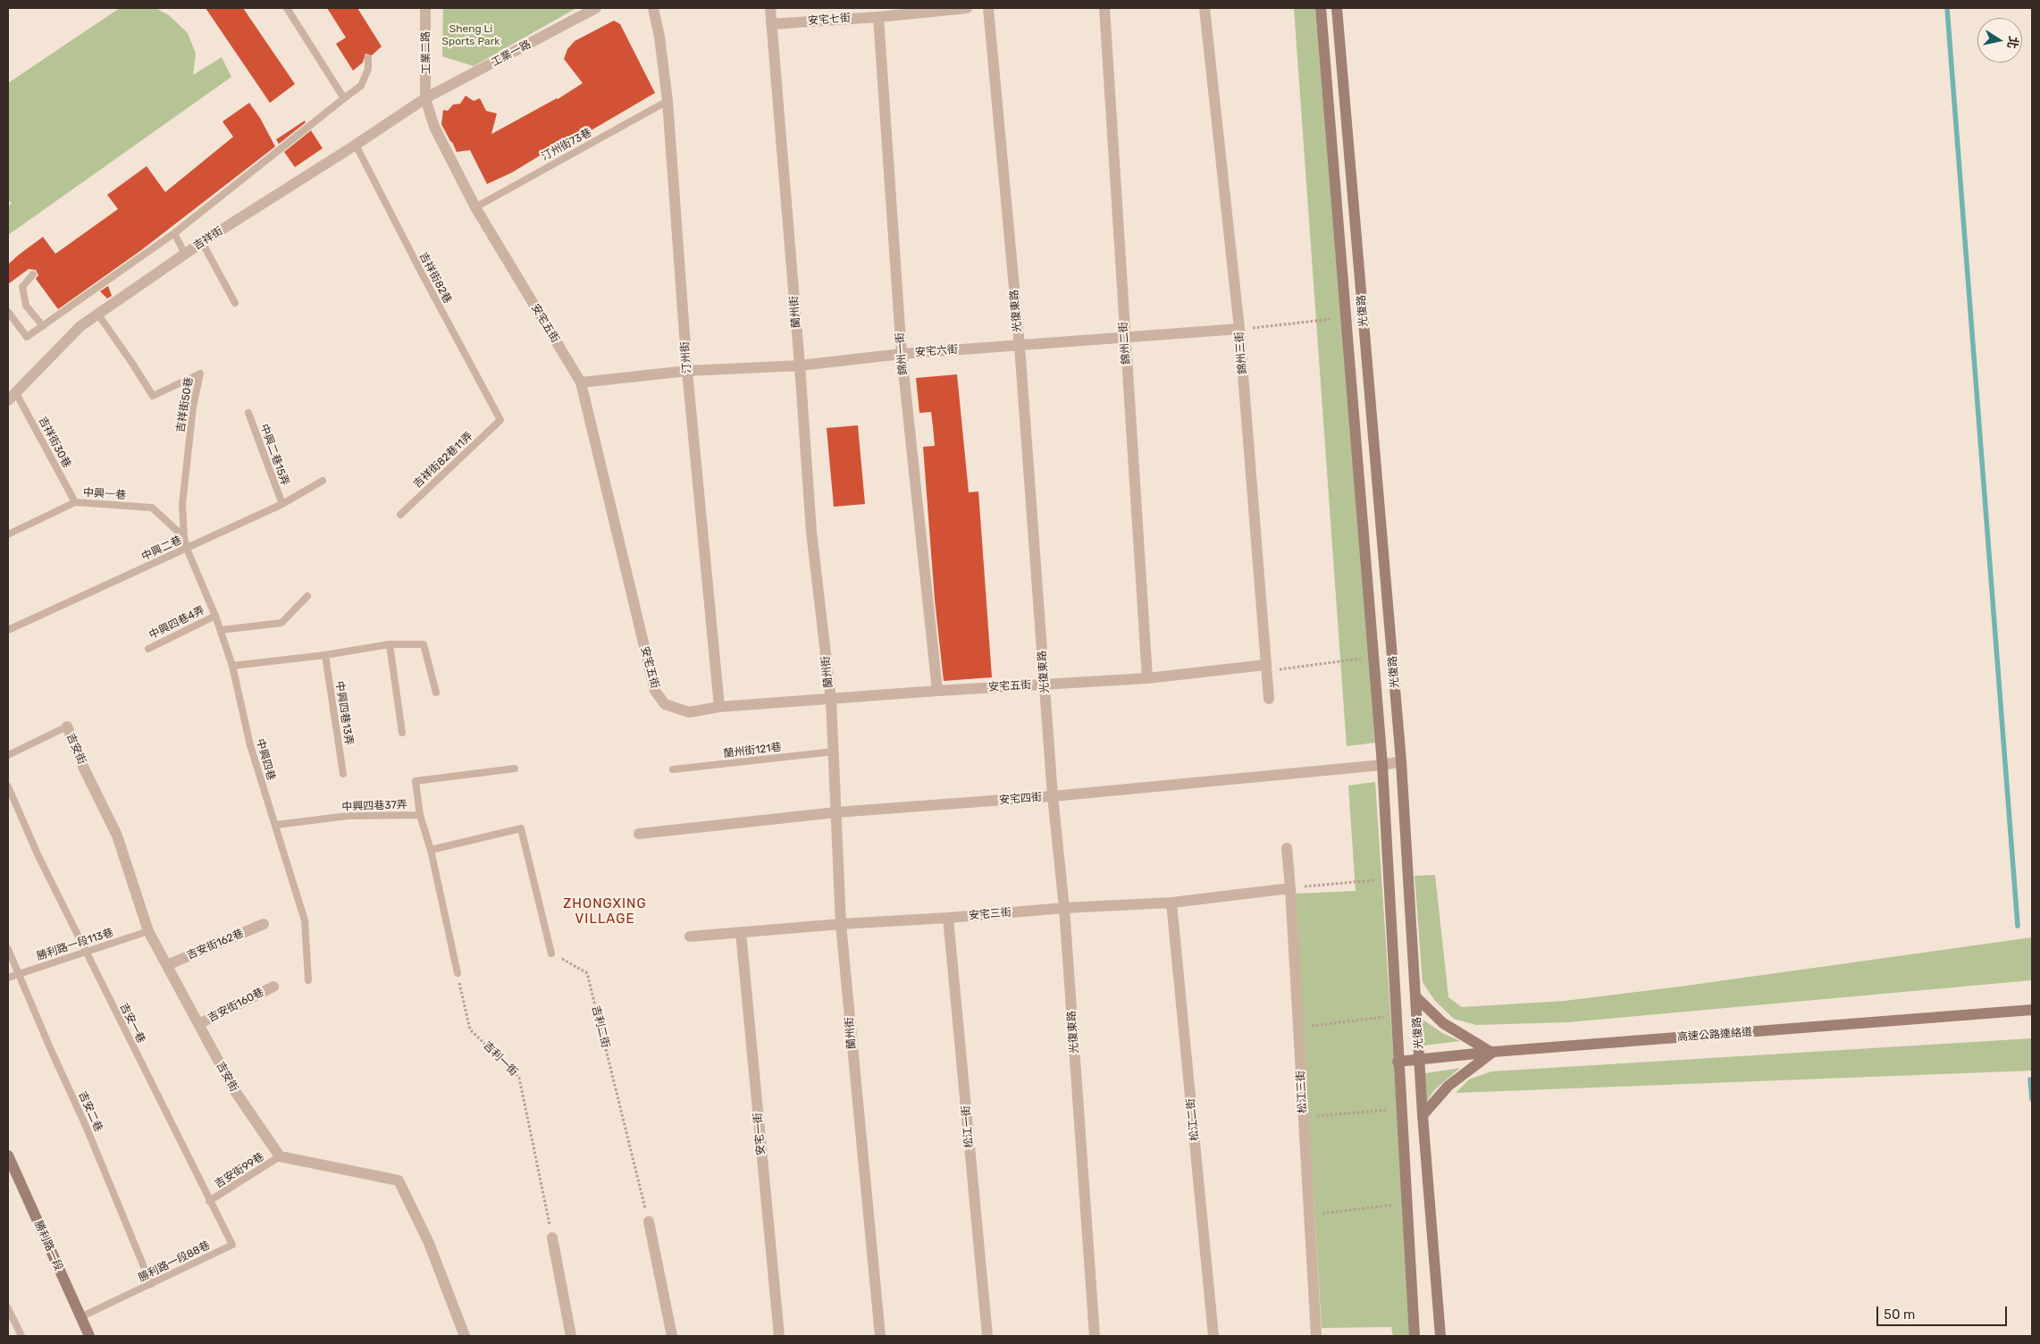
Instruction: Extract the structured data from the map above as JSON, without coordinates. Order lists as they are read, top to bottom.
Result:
{
  "streets": {
    "street": [
      "安宅七街",
      "工業二路",
      "工業一路",
      "吉祥街",
      "光復東路",
      "光復路",
      "蘭州街",
      "安宅五街",
      "錦州二街",
      "安宅六街",
      "錦州三街",
      "錦州一街",
      "汀州街",
      "吉安街",
      "安宅四街",
      "安宅三街",
      "吉安街162巷",
      "吉安街160巷",
      "高速公路連絡道",
      "松江三街",
      "松江二街",
      "松江一街",
      "安宅一街",
      "勝利路一段"
    ],
    "lane": [
      "汀州街73巷",
      "吉祥街82巷",
      "吉祥街50巷",
      "吉祥街30巷",
      "中興二巷15弄",
      "吉祥街82巷11弄",
      "中興一巷",
      "中興二巷",
      "中興四巷4弄",
      "中興四巷13弄",
      "蘭州街121巷",
      "中興四巷",
      "中興四巷37弄",
      "勝利路一段113巷",
      "吉安一巷",
      "吉安二巷",
      "吉安街99巷",
      "勝利路一段88巷"
    ],
    "path": ["吉利二街", "吉利一街"]
  },
  "crossings": [
    ["安宅七街", "蘭州街"],
    ["安宅七街", "錦州一街"],
    ["工業二路", "工業一路"],
    ["工業二路", "吉祥街"],
    ["工業二路", "安宅五街"],
    ["工業一路", "吉祥街"],
    ["工業一路", "安宅五街"],
    ["汀州街73巷", "安宅五街"],
    ["汀州街73巷", "汀州街"],
    ["吉祥街", "吉祥街82巷"],
    ["吉祥街", "安宅五街"],
    ["吉祥街", "吉祥街50巷"],
    ["吉祥街", "吉祥街30巷"],
    ["吉祥街82巷", "吉祥街82巷11弄"],
    ["光復東路", "安宅五街"],
    ["光復東路", "安宅六街"],
    ["光復東路", "安宅四街"],
    ["光復東路", "安宅三街"],
    ["光復路", "安宅四街"],
    ["光復路", "高速公路連絡道"],
    ["蘭州街", "安宅五街"],
    ["蘭州街", "安宅六街"],
    ["蘭州街", "蘭州街121巷"],
    ["蘭州街", "安宅四街"],
    ["蘭州街", "安宅三街"],
    ["安宅五街", "錦州二街"],
    ["安宅五街", "安宅六街"],
    ["安宅五街", "錦州三街"],
    ["安宅五街", "錦州一街"],
    ["安宅五街", "汀州街"],
    ["錦州二街", "安宅六街"],
    ["安宅六街", "錦州三街"],
    ["安宅六街", "錦州一街"],
    ["安宅六街", "汀州街"],
    ["吉祥街50巷", "中興一巷"],
    ["吉祥街30巷", "中興一巷"],
    ["中興二巷15弄", "中興二巷"],
    ["中興二巷", "中興四巷"],
    ["中興四巷4弄", "中興四巷"],
    ["吉安街", "勝利路一段113巷"],
    ["吉安街", "吉安街162巷"],
    ["吉安街", "吉安街160巷"],
    ["吉安街", "吉安街99巷"],
    ["中興四巷", "中興四巷37弄"],
    ["安宅三街", "松江三街"],
    ["安宅三街", "松江二街"],
    ["安宅三街", "松江一街"],
    ["安宅三街", "安宅一街"],
    ["勝利路一段113巷", "吉安一巷"],
    ["勝利路一段113巷", "吉安二巷"],
    ["吉安一巷", "吉安街99巷"],
    ["吉安一巷", "勝利路一段88巷"],
    ["吉安二巷", "勝利路一段88巷"],
    ["吉安街99巷", "勝利路一段88巷"],
    ["勝利路一段", "勝利路一段88巷"]
  ],
  "districts": ["ZHONGXING VILLAGE"],
  "parks": ["Sheng Li Sports Park"],
  "scale_bar": "50 m",
  "north": "right"
}
